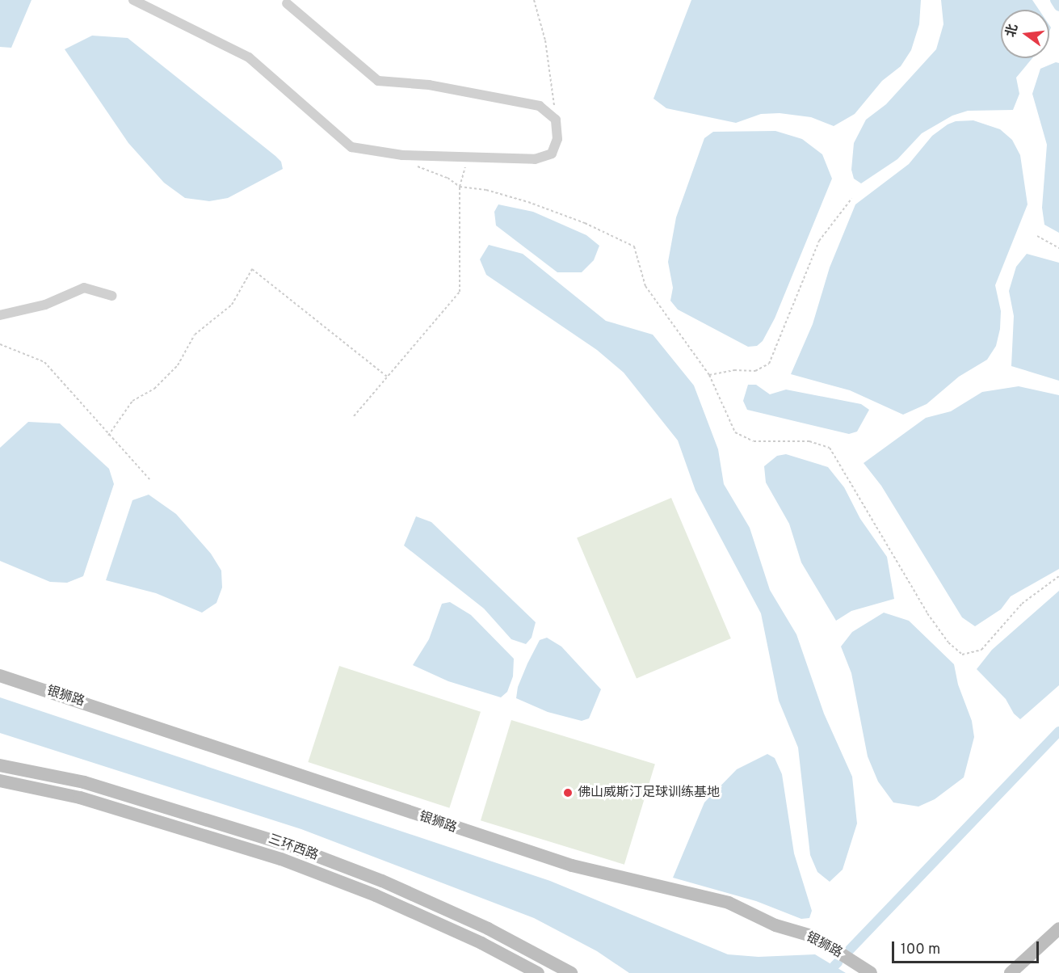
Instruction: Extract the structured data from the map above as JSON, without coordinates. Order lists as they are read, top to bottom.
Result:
{
  "streets": {
    "main road": ["银狮路", "三环西路"]
  },
  "places": ["佛山威斯汀足球训练基地"],
  "scale_bar": "100 m",
  "north": "left"
}
